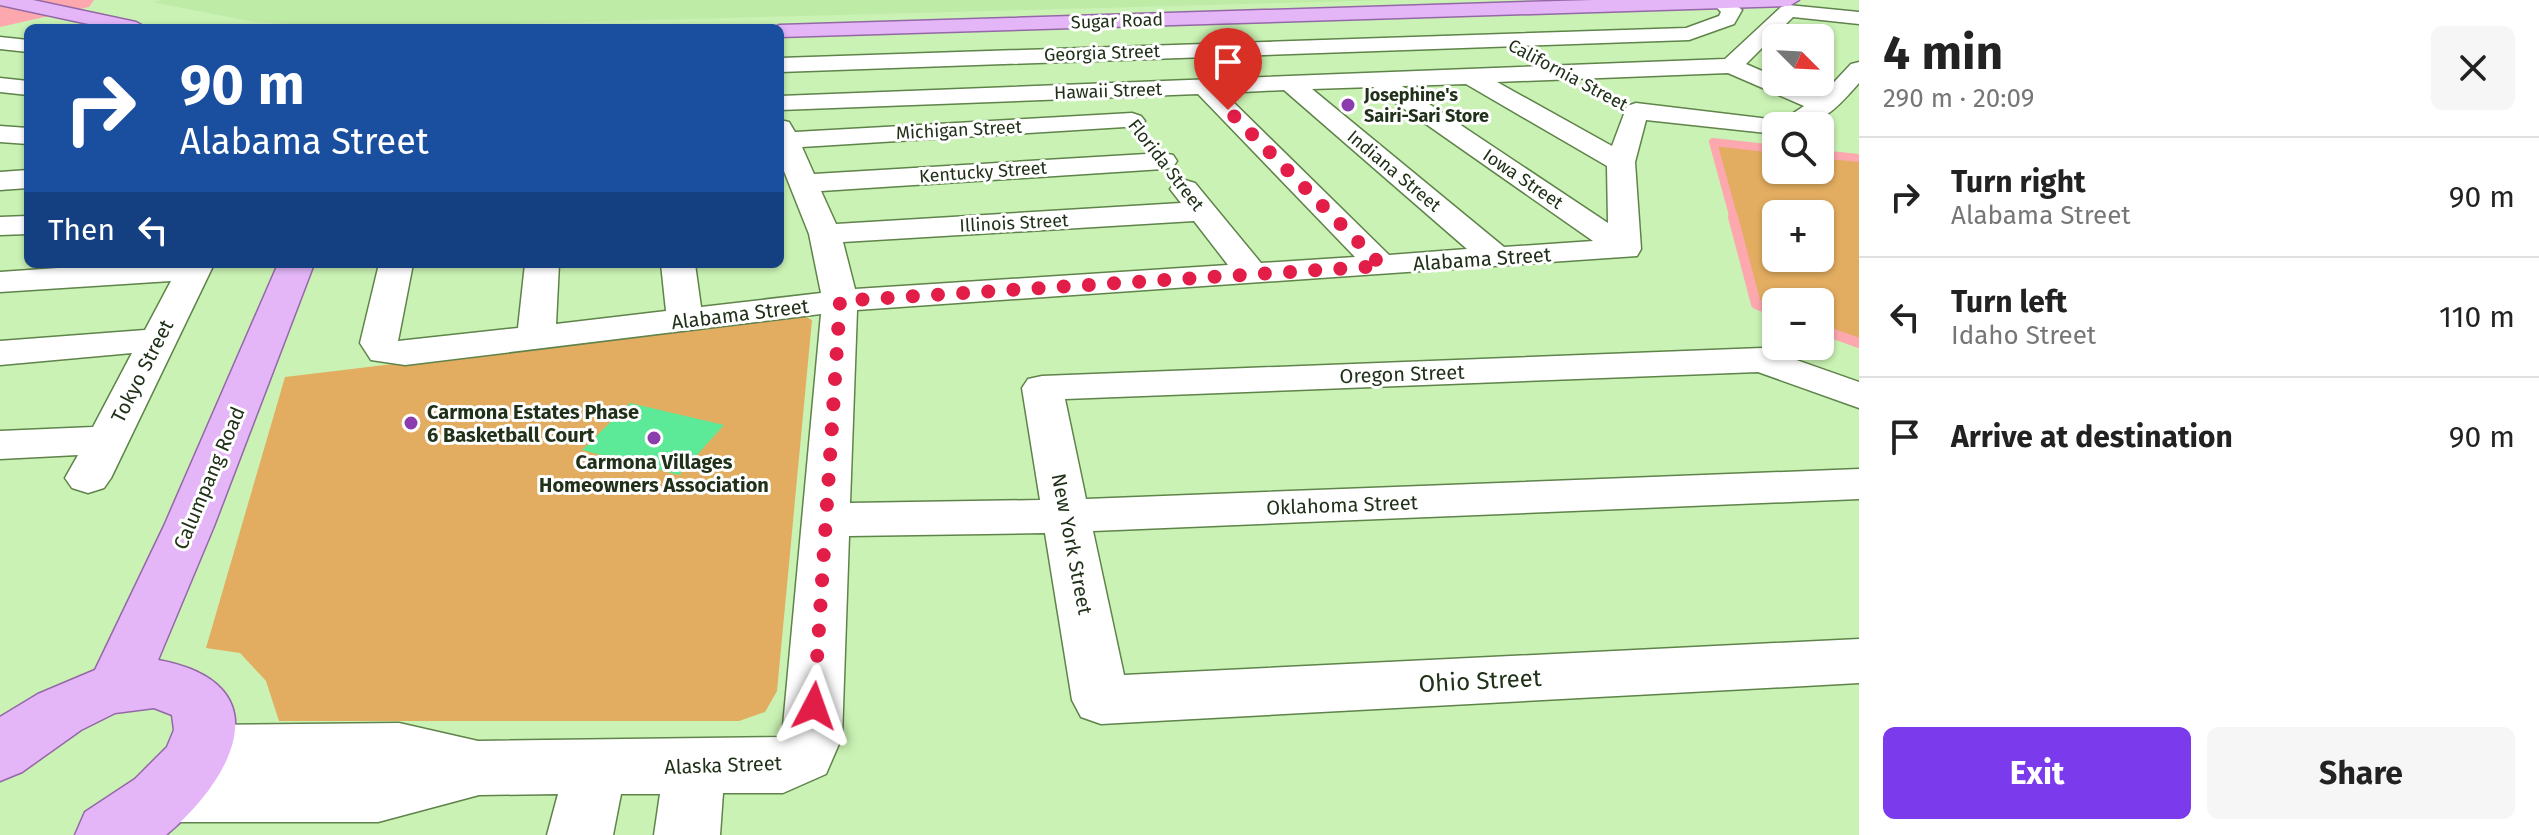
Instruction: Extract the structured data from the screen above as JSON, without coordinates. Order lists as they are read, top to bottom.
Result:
{
  "streets": {
    "main road": ["Sugar Road", "Calumpang Road"],
    "street": [
      "Georgia Street",
      "California Street",
      "Hawaii Street",
      "Michigan Street",
      "Florida Street",
      "Indiana Street",
      "Kentucky Street",
      "Iowa Street",
      "Illinois Street",
      "Alabama Street",
      "Tokyo Street",
      "Oregon Street",
      "Oklahoma Street",
      "New York Street",
      "Ohio Street",
      "Alaska Street"
    ]
  },
  "crossings": [
    ["Sugar Road", "Georgia Street"],
    ["Georgia Street", "California Street"],
    ["Georgia Street", "Florida Street"],
    ["California Street", "Hawaii Street"],
    ["Hawaii Street", "Florida Street"],
    ["Hawaii Street", "Indiana Street"],
    ["Hawaii Street", "Iowa Street"],
    ["Michigan Street", "Florida Street"],
    ["Florida Street", "Kentucky Street"],
    ["Florida Street", "Illinois Street"],
    ["Florida Street", "Alabama Street"],
    ["Indiana Street", "Alabama Street"],
    ["Kentucky Street", "Alaska Street"],
    ["Iowa Street", "Alabama Street"],
    ["Illinois Street", "Alaska Street"],
    ["Alabama Street", "Alaska Street"],
    ["Oregon Street", "New York Street"],
    ["Oklahoma Street", "New York Street"],
    ["Oklahoma Street", "Alaska Street"],
    ["New York Street", "Ohio Street"]
  ],
  "places": ["Josephine's Sairi-Sari Store", "Carmona Estates Phase 6 Basketball Court", "Carmona Villages Homeowners Association"],
  "north": "bottom right",
  "page": {
    "heading": ["4 min", "290 m · 20:09"],
    "map_buttons": ["+", "−"],
    "turn": ["90 m", "Alabama Street"],
    "list": [
      {
        "name": "Turn right",
        "note": "Alabama Street",
        "value": "90 m"
      },
      {
        "name": "Turn left",
        "note": "Idaho Street",
        "value": "110 m"
      },
      {
        "name": "Arrive at destination",
        "value": "90 m"
      }
    ],
    "then": "Then",
    "buttons": ["Exit", "Share"]
  }
}
